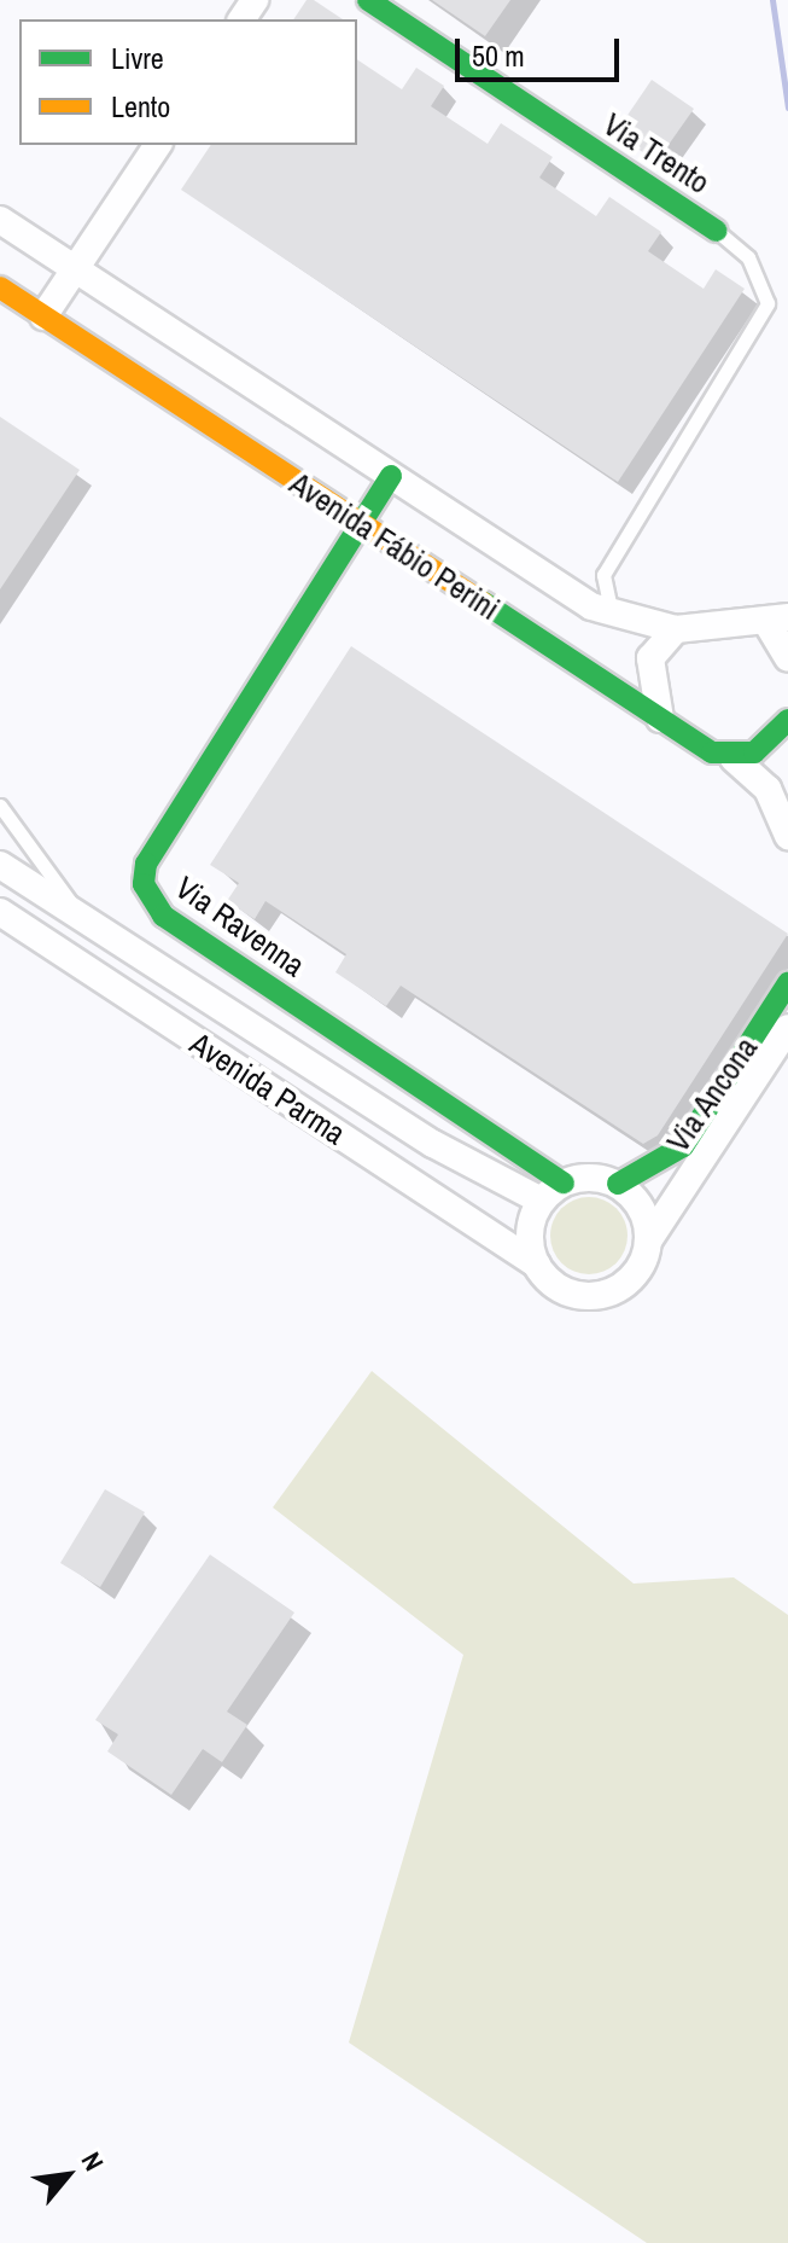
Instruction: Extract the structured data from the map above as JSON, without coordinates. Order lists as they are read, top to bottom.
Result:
{
  "streets": {
    "street": [
      "Via Trento",
      "Avenida Fábio Perini",
      "Via Ravenna",
      "Avenida Parma",
      "Via Ancona"
    ]
  },
  "crossings": [
    ["Avenida Fábio Perini", "Via Ravenna"],
    ["Via Ravenna", "Avenida Parma"],
    ["Via Ravenna", "Via Ancona"],
    ["Avenida Parma", "Via Ancona"]
  ],
  "legend": ["Livre", "Lento"],
  "scale_bar": "50 m",
  "north": "top right"
}
